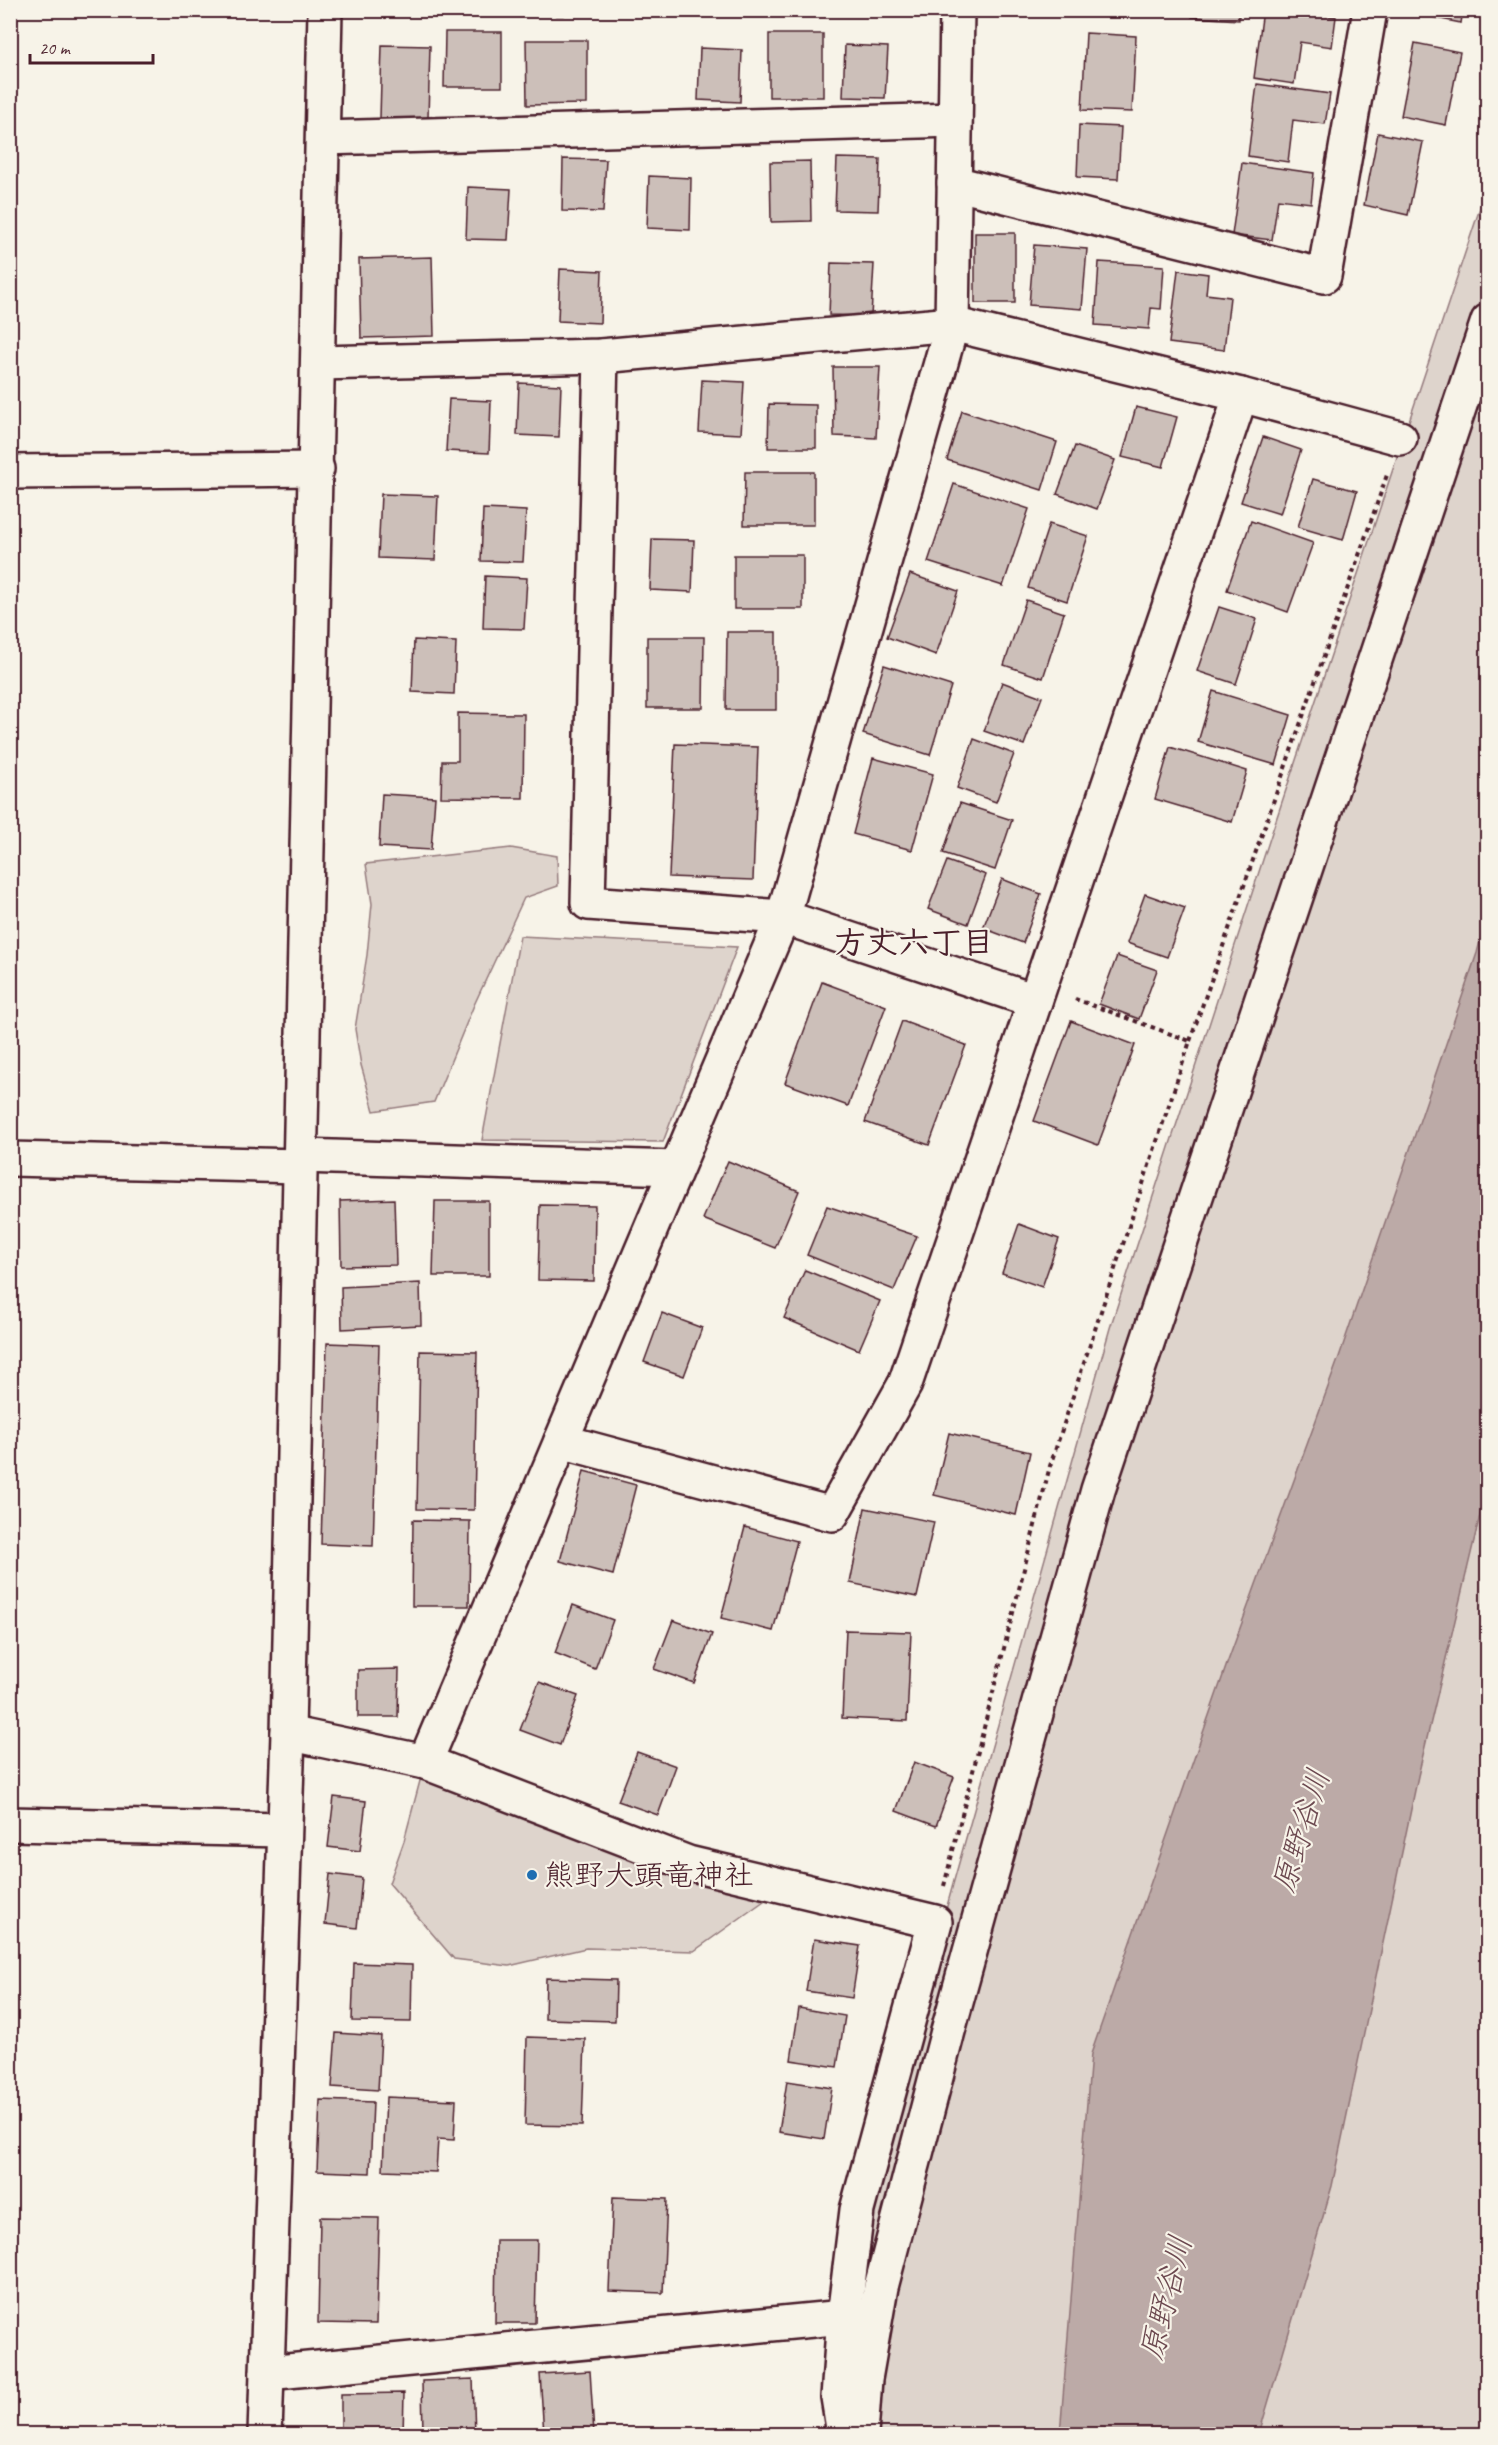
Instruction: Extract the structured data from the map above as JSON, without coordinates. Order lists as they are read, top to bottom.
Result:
{
  "districts": ["方丈六丁目"],
  "water": ["原野谷川"],
  "places": ["熊野大頭竜神社"],
  "scale_bar": "20 m"
}
